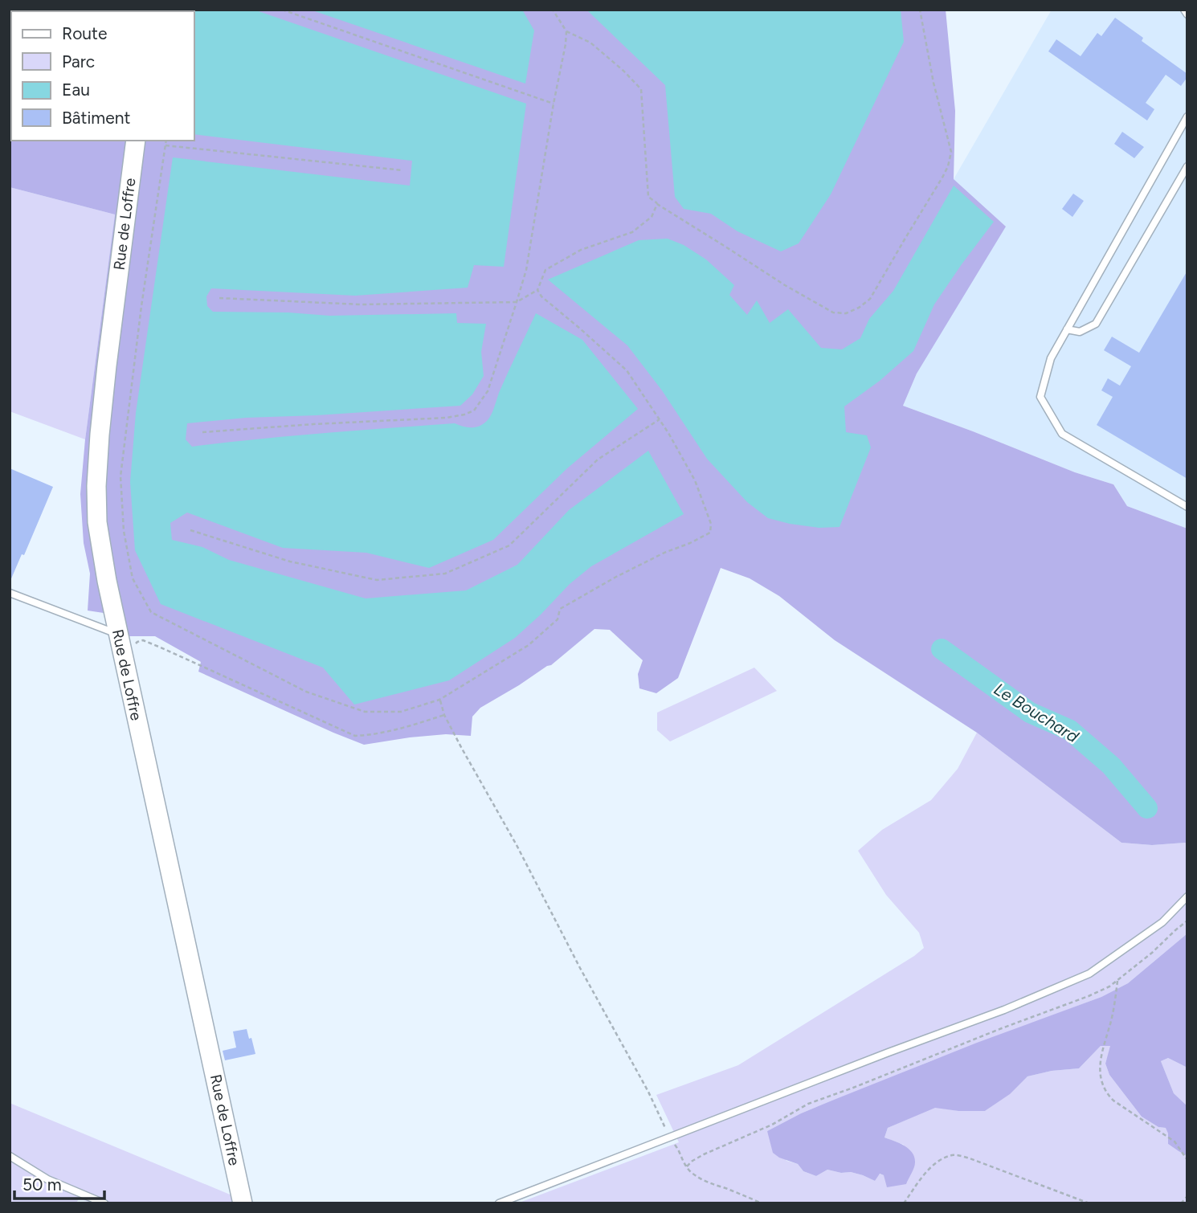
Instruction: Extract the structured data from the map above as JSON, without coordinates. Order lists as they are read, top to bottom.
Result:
{
  "streets": {
    "main road": ["Rue de Loffre"]
  },
  "water": ["Le Bouchard"],
  "legend": [
    "Route",
    "Parc",
    "Eau",
    "Bâtiment"
  ],
  "scale_bar": "50 m"
}
